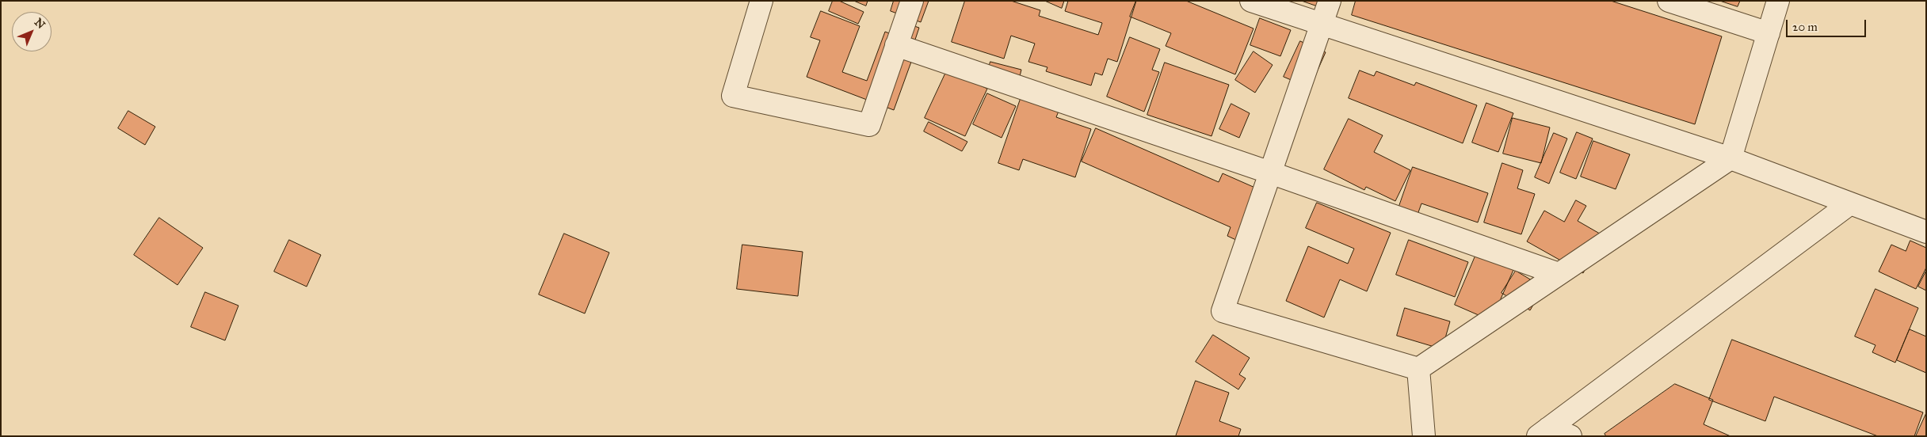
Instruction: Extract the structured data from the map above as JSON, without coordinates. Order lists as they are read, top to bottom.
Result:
{
  "scale_bar": "20 m",
  "north": "top right"
}
